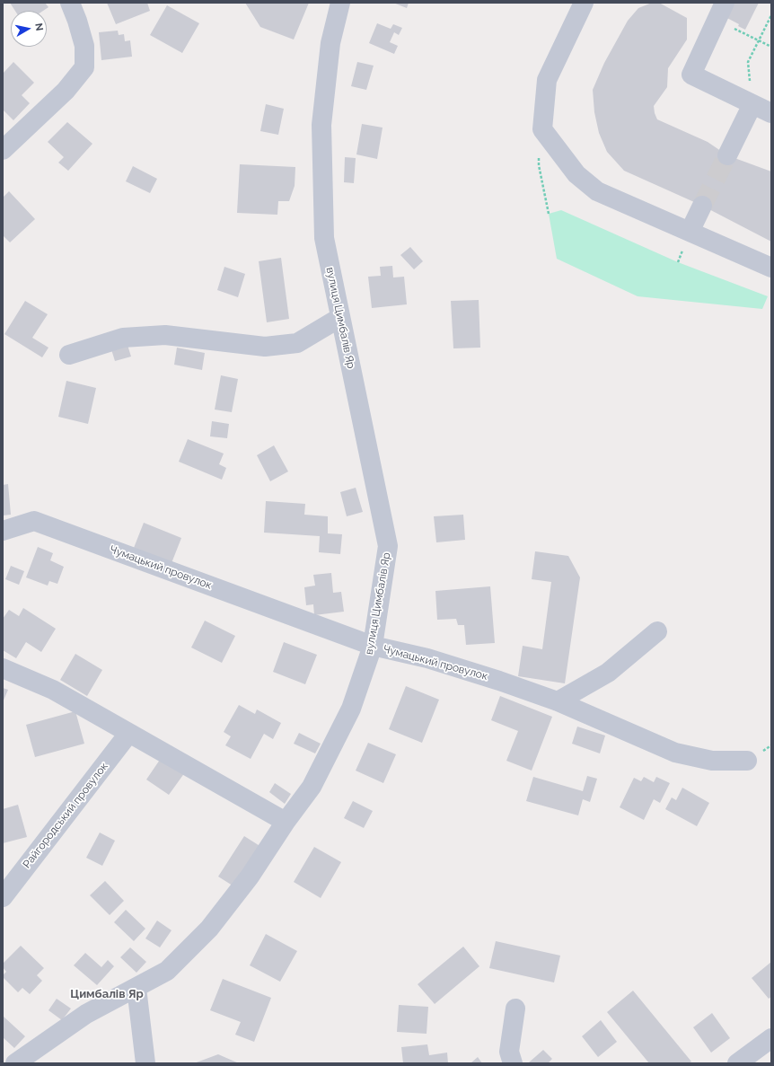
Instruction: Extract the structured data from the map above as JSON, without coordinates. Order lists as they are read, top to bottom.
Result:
{
  "streets": {
    "street": ["вулиця Цимбалів Яр", "Чумацький провулок", "Райгородський провулок"]
  },
  "crossings": [
    ["вулиця Цимбалів Яр", "Чумацький провулок"]
  ],
  "districts": ["Цимбалів Яр"],
  "north": "right"
}
